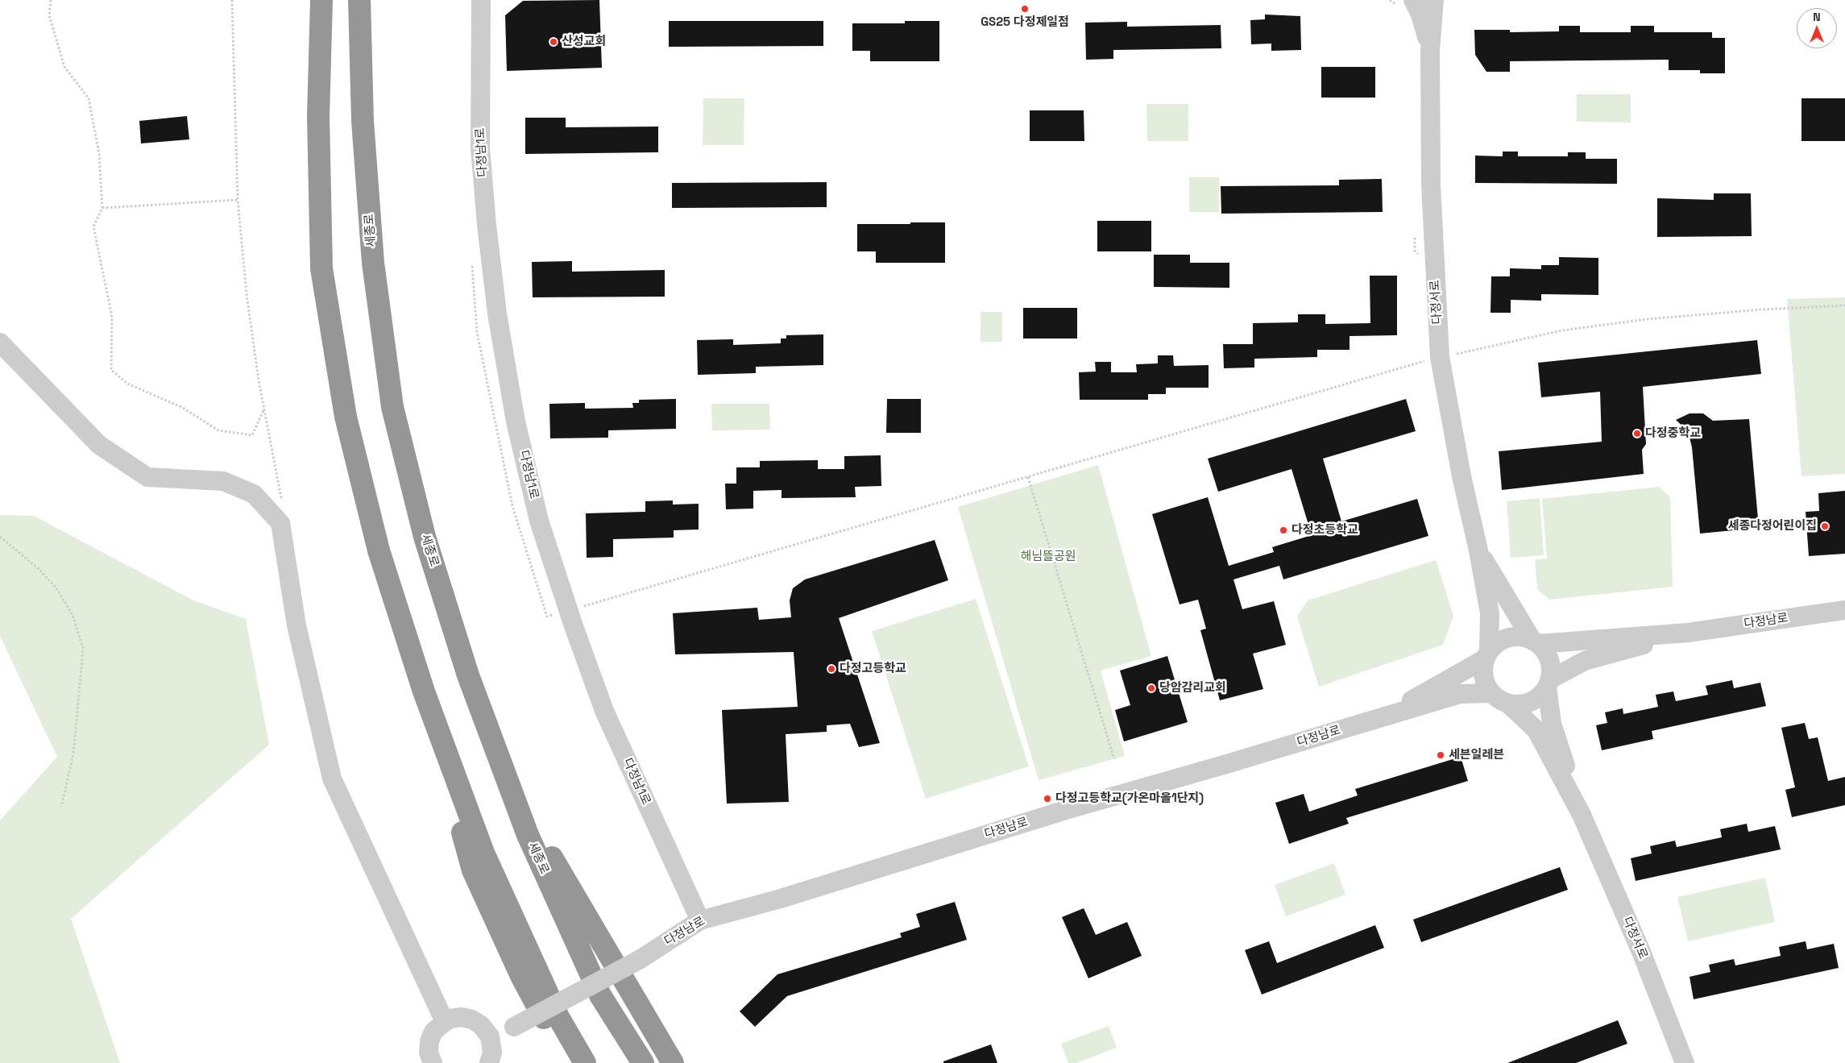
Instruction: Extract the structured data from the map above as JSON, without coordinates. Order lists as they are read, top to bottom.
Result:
{
  "streets": {
    "highway": ["세종로"],
    "street": ["다정남1로", "다정서로", "다정남로"]
  },
  "crossings": [
    ["다정남1로", "다정남로"]
  ],
  "parks": ["해님뜰공원"],
  "places": [
    "GS25 다정제일점",
    "산성교회",
    "다정중학교",
    "세종다정어린이집",
    "다정초등학교",
    "다정고등학교",
    "당암감리교회",
    "세븐일레븐",
    "다정고등학교(가온마을1단지)"
  ],
  "north": "top"
}
